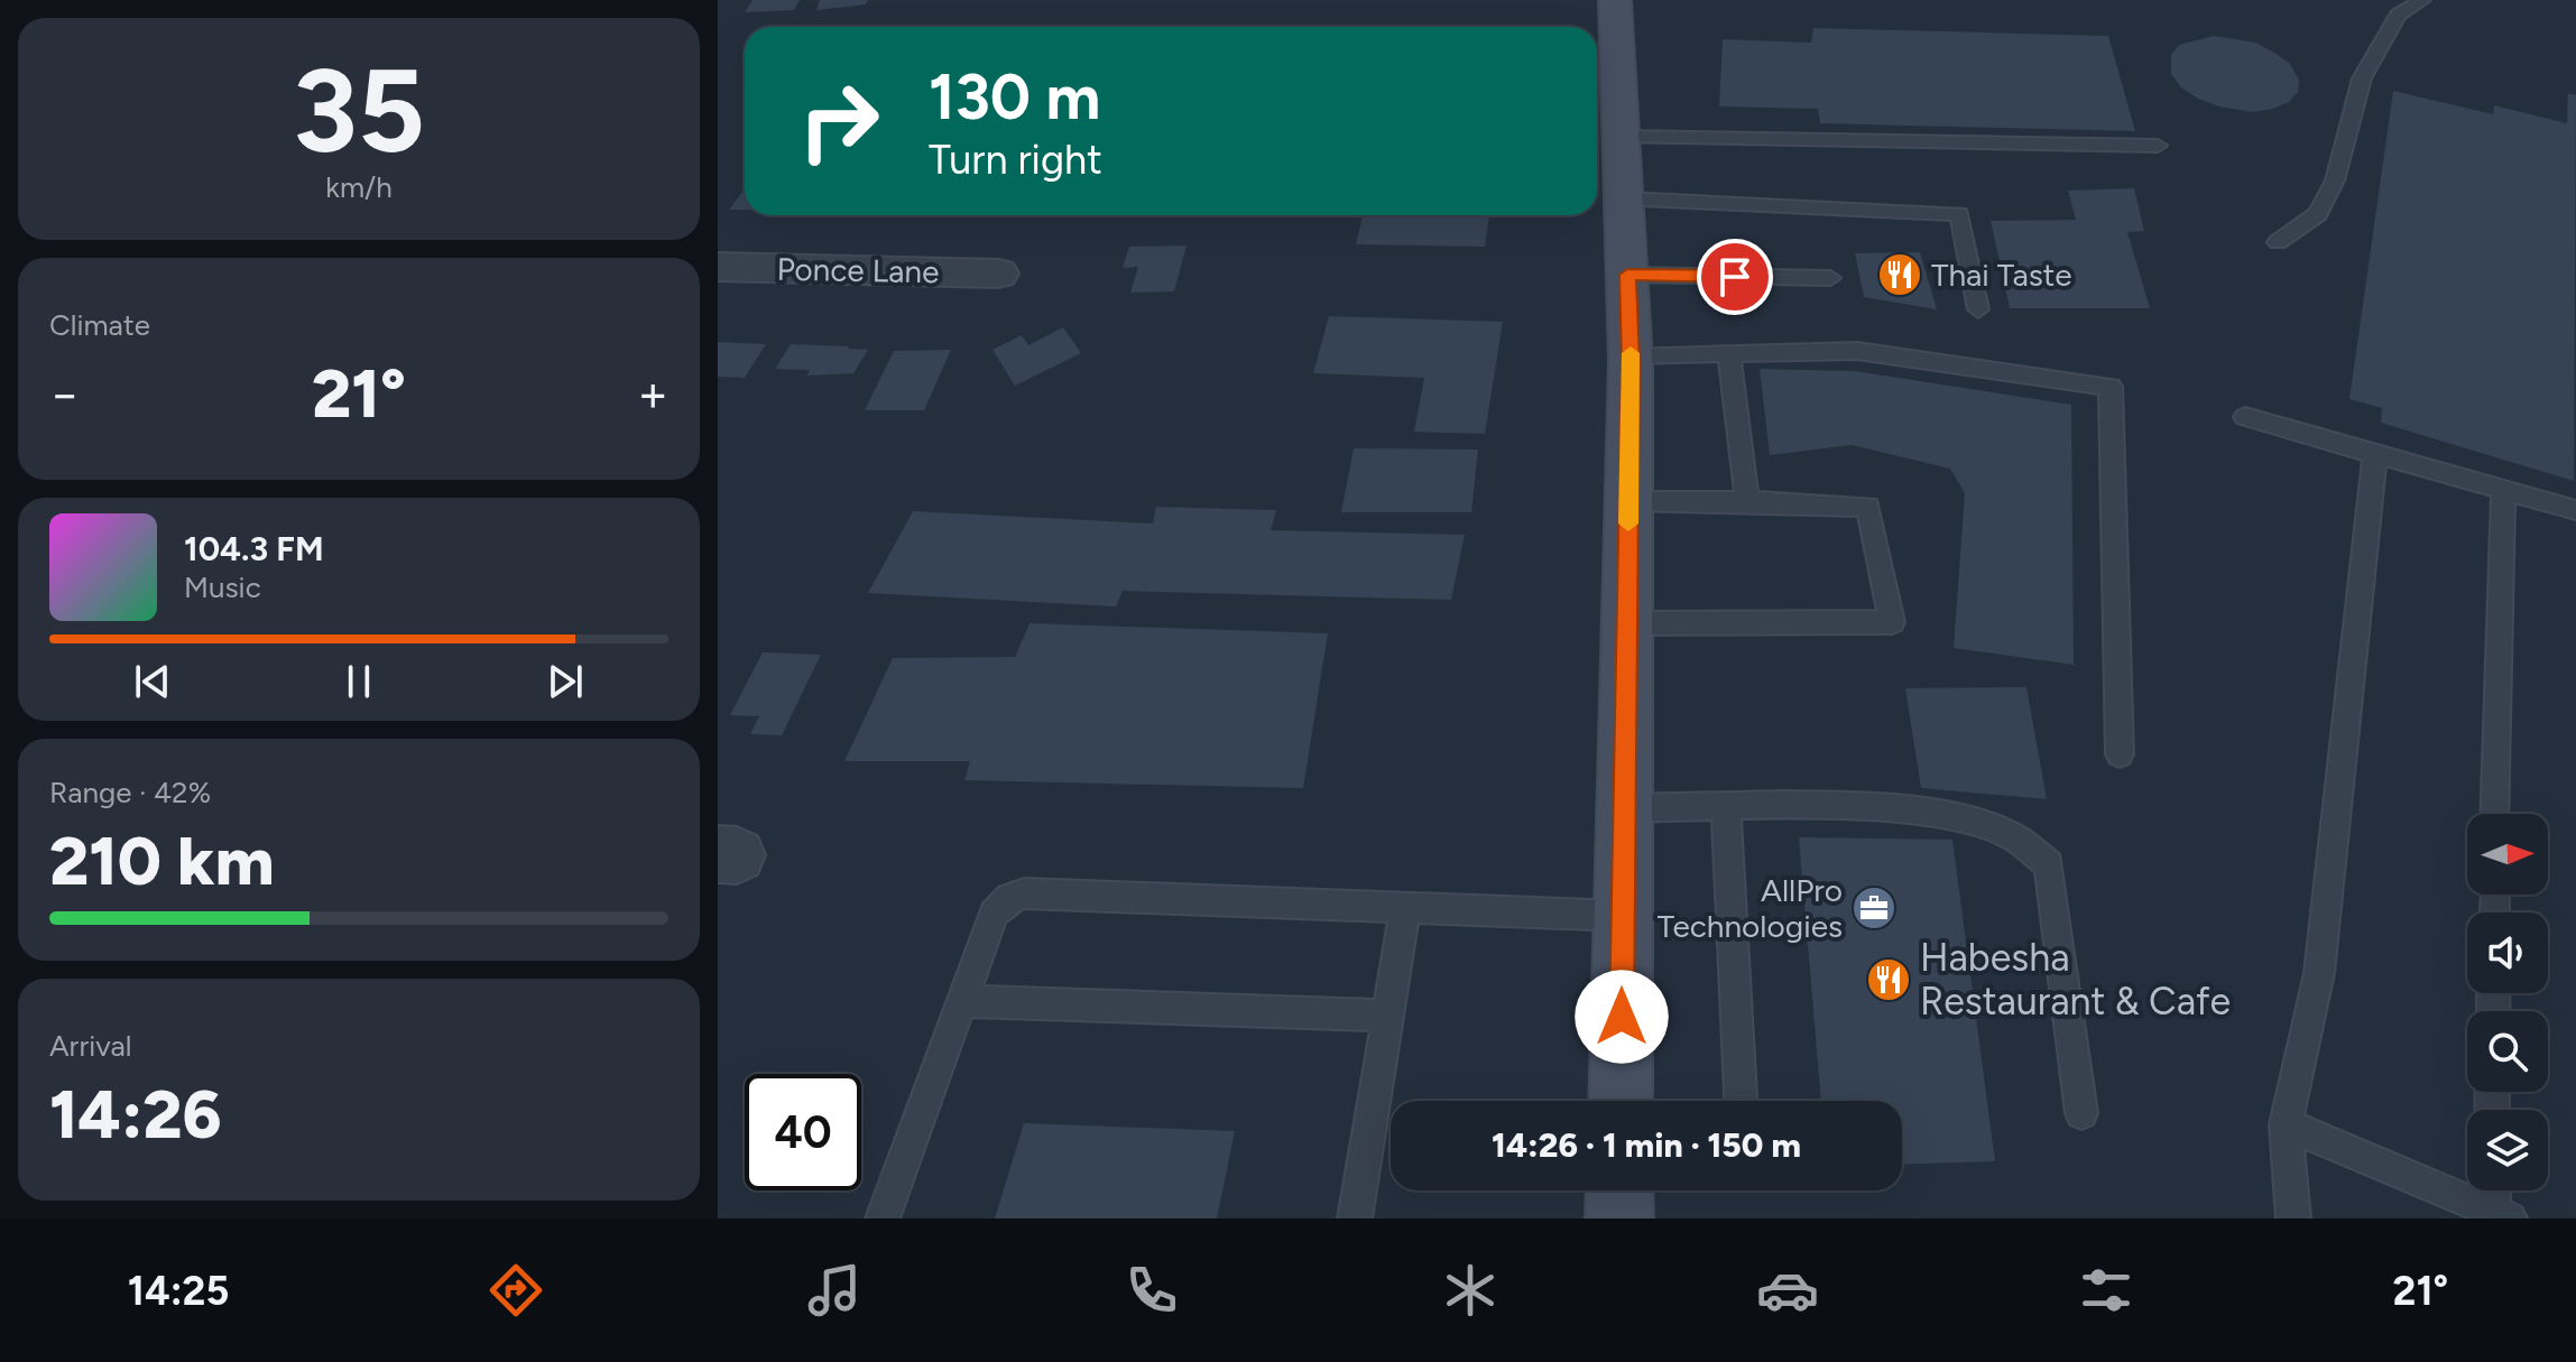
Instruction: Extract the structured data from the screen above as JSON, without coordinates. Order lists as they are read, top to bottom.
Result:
{
  "streets": {
    "street": ["Ponce Lane"]
  },
  "places": {
    "restaurant": ["Thai Taste", "Habesha Restaurant & Cafe"],
    "office": ["AllPro Technologies"]
  },
  "north": "right",
  "page": {
    "tile": [
      ["35", "km/h"],
      "Climate",
      ["Range · 42%", "210 km"],
      ["Arrival", "14:26"]
    ],
    "turn": ["130 m", "Turn right"],
    "heat": ["−", "21°", "+"],
    "song": ["104.3 FM", "Music"],
    "limit": "40",
    "trip": "14:26 · 1 min · 150 m",
    "tabs": ["14:25", "21°"]
  }
}
